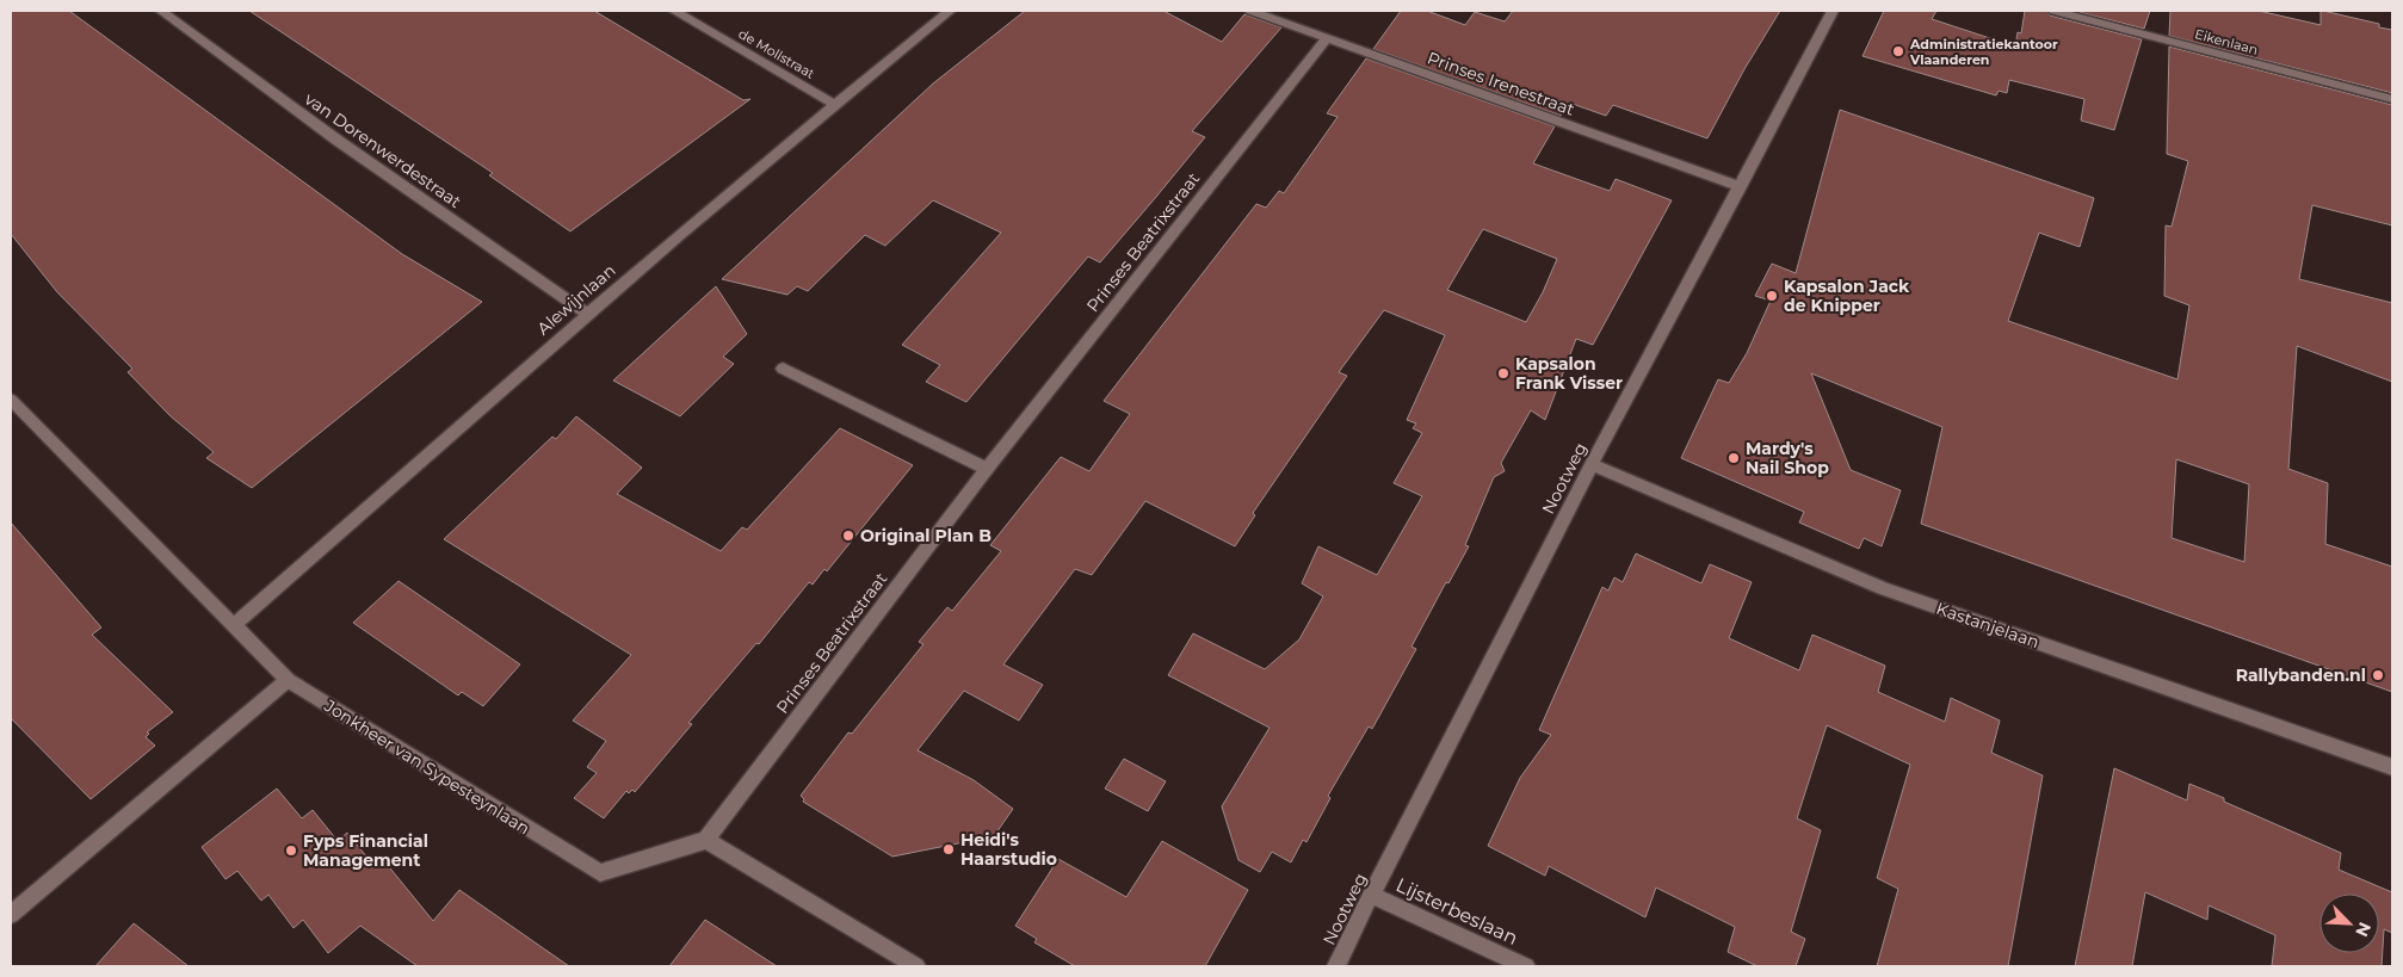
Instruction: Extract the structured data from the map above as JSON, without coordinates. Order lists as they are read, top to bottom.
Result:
{
  "streets": {
    "street": [
      "Eikenlaan",
      "de Mollstraat",
      "Prinses Irenestraat",
      "van Dorenwerdestraat",
      "Prinses Beatrixstraat",
      "Alewijnlaan",
      "Nootweg",
      "Kastanjelaan",
      "Jonkheer van Sypesteynlaan",
      "Lijsterbeslaan"
    ]
  },
  "crossings": [
    ["de Mollstraat", "Alewijnlaan"],
    ["Prinses Irenestraat", "Prinses Beatrixstraat"],
    ["Prinses Irenestraat", "Nootweg"],
    ["van Dorenwerdestraat", "Alewijnlaan"],
    ["Prinses Beatrixstraat", "Jonkheer van Sypesteynlaan"],
    ["Alewijnlaan", "Jonkheer van Sypesteynlaan"],
    ["Nootweg", "Kastanjelaan"],
    ["Nootweg", "Lijsterbeslaan"]
  ],
  "places": [
    "Administratiekantoor Vlaanderen",
    "Kapsalon Jack de Knipper",
    "Kapsalon Frank Visser",
    "Mardy's Nail Shop",
    "Original Plan B",
    "Rallybanden.nl",
    "Heidi's Haarstudio",
    "Fyps Financial Management"
  ],
  "north": "bottom right"
}
